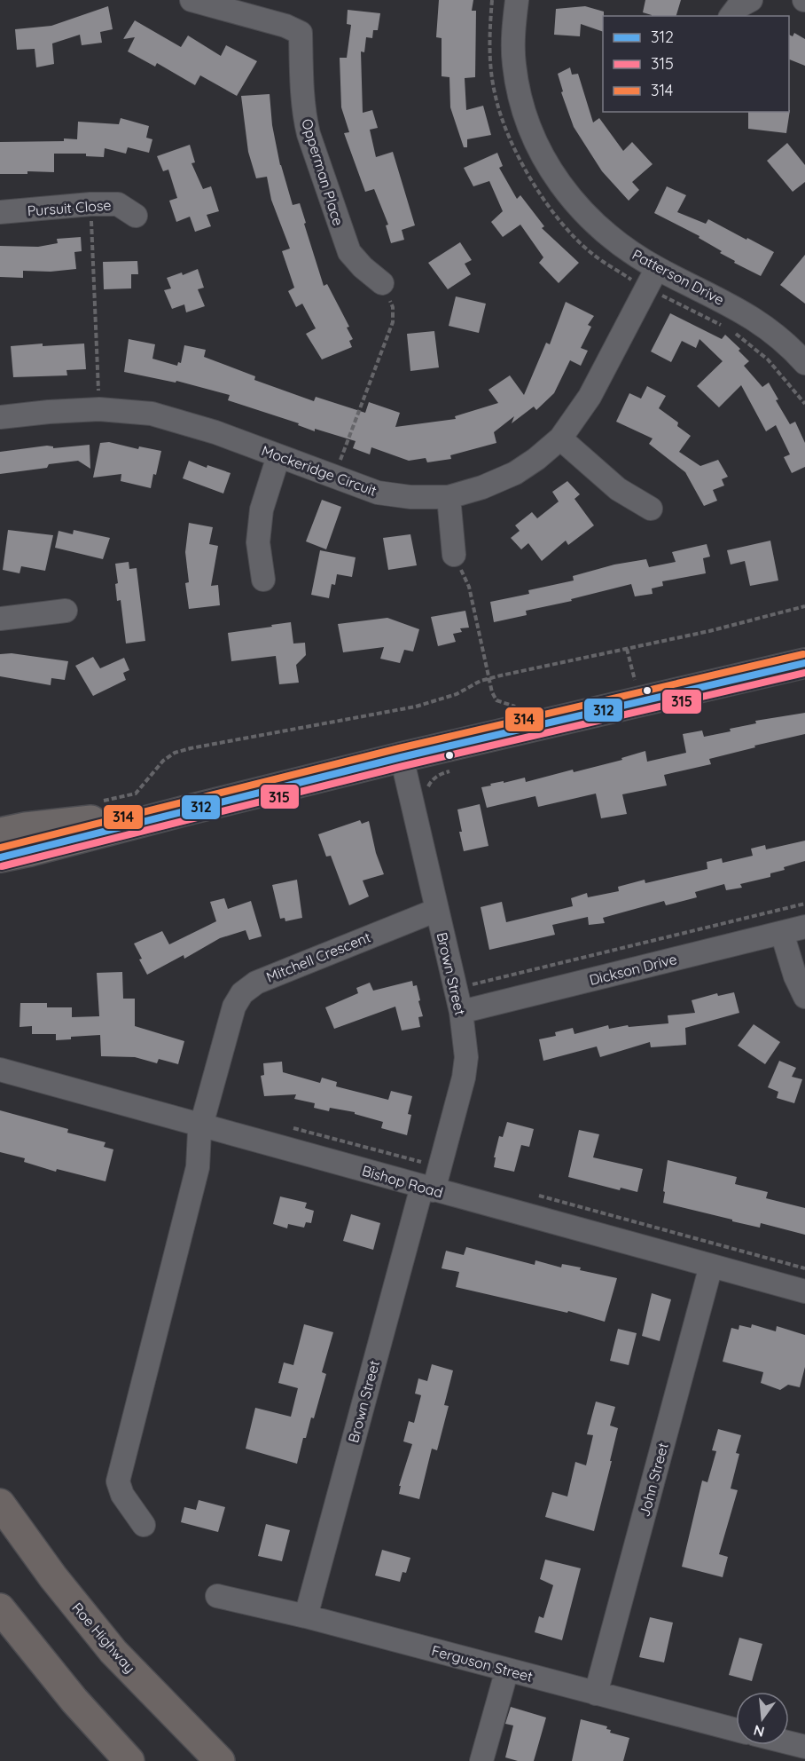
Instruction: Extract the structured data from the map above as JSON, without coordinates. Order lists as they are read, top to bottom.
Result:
{
  "streets": {
    "highway": ["Roe Highway"],
    "street": [
      "Opperman Place",
      "Pursuit Close",
      "Patterson Drive",
      "Mockeridge Circuit",
      "Mitchell Crescent",
      "Dickson Drive",
      "Brown Street",
      "Bishop Road",
      "John Street",
      "Ferguson Street"
    ]
  },
  "crossings": [
    ["Patterson Drive", "Mockeridge Circuit"],
    ["Mitchell Crescent", "Brown Street"],
    ["Mitchell Crescent", "Bishop Road"],
    ["Dickson Drive", "Brown Street"],
    ["Brown Street", "Bishop Road"],
    ["Brown Street", "Ferguson Street"],
    ["Bishop Road", "John Street"],
    ["John Street", "Ferguson Street"]
  ],
  "lines": ["transit line 314", "transit line 312", "transit line 315"],
  "legend": ["312", "315", "314"],
  "north": "bottom"
}
